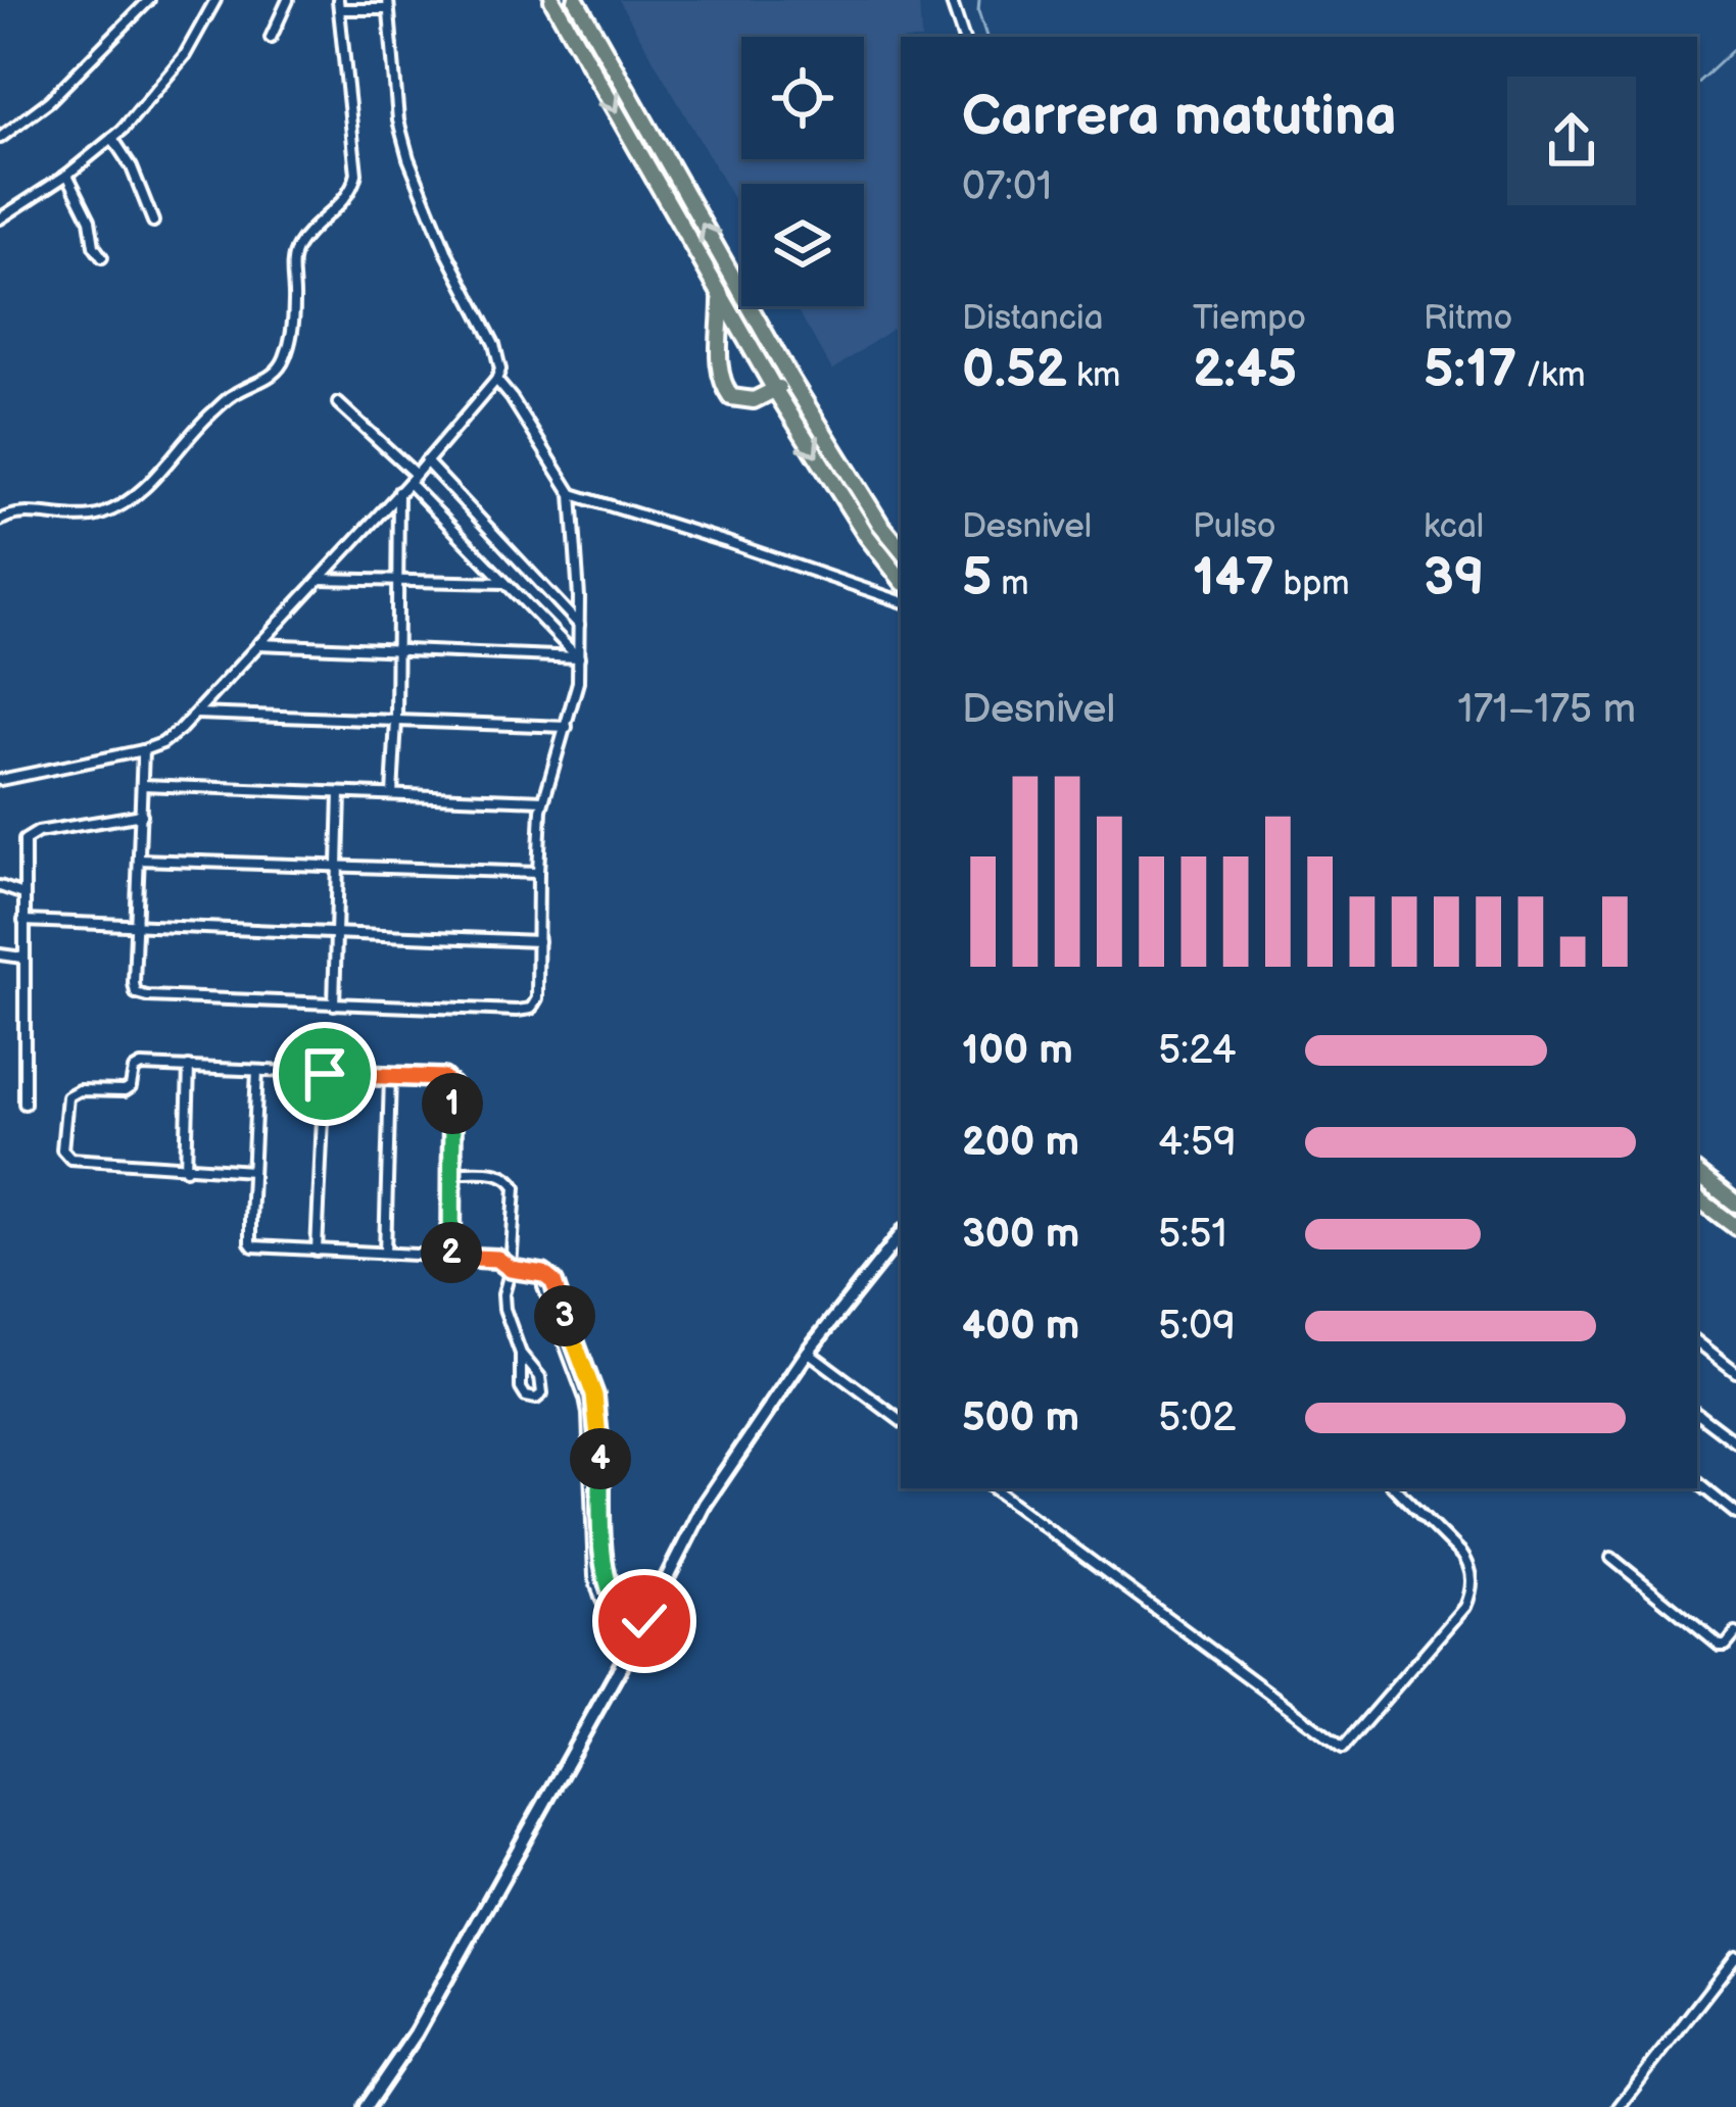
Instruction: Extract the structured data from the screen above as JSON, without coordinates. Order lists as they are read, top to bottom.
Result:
{
  "page": {
    "heading": ["Carrera matutina", "07:01"],
    "stats": [
      ["Distancia", "0.52 km"],
      ["Tiempo", "2:45"],
      ["Ritmo", "5:17 /km"],
      ["Desnivel", "5 m"],
      ["Pulso", "147 bpm"],
      ["kcal", "39"]
    ],
    "chart": ["Desnivel", "171–175 m"],
    "list": [
      {
        "name": "100 m",
        "note": "5:24"
      },
      {
        "name": "200 m",
        "note": "4:59"
      },
      {
        "name": "300 m",
        "note": "5:51"
      },
      {
        "name": "400 m",
        "note": "5:09"
      },
      {
        "name": "500 m",
        "note": "5:02"
      }
    ],
    "pins": [
      "1",
      "2",
      "3",
      "4"
    ]
  }
}
